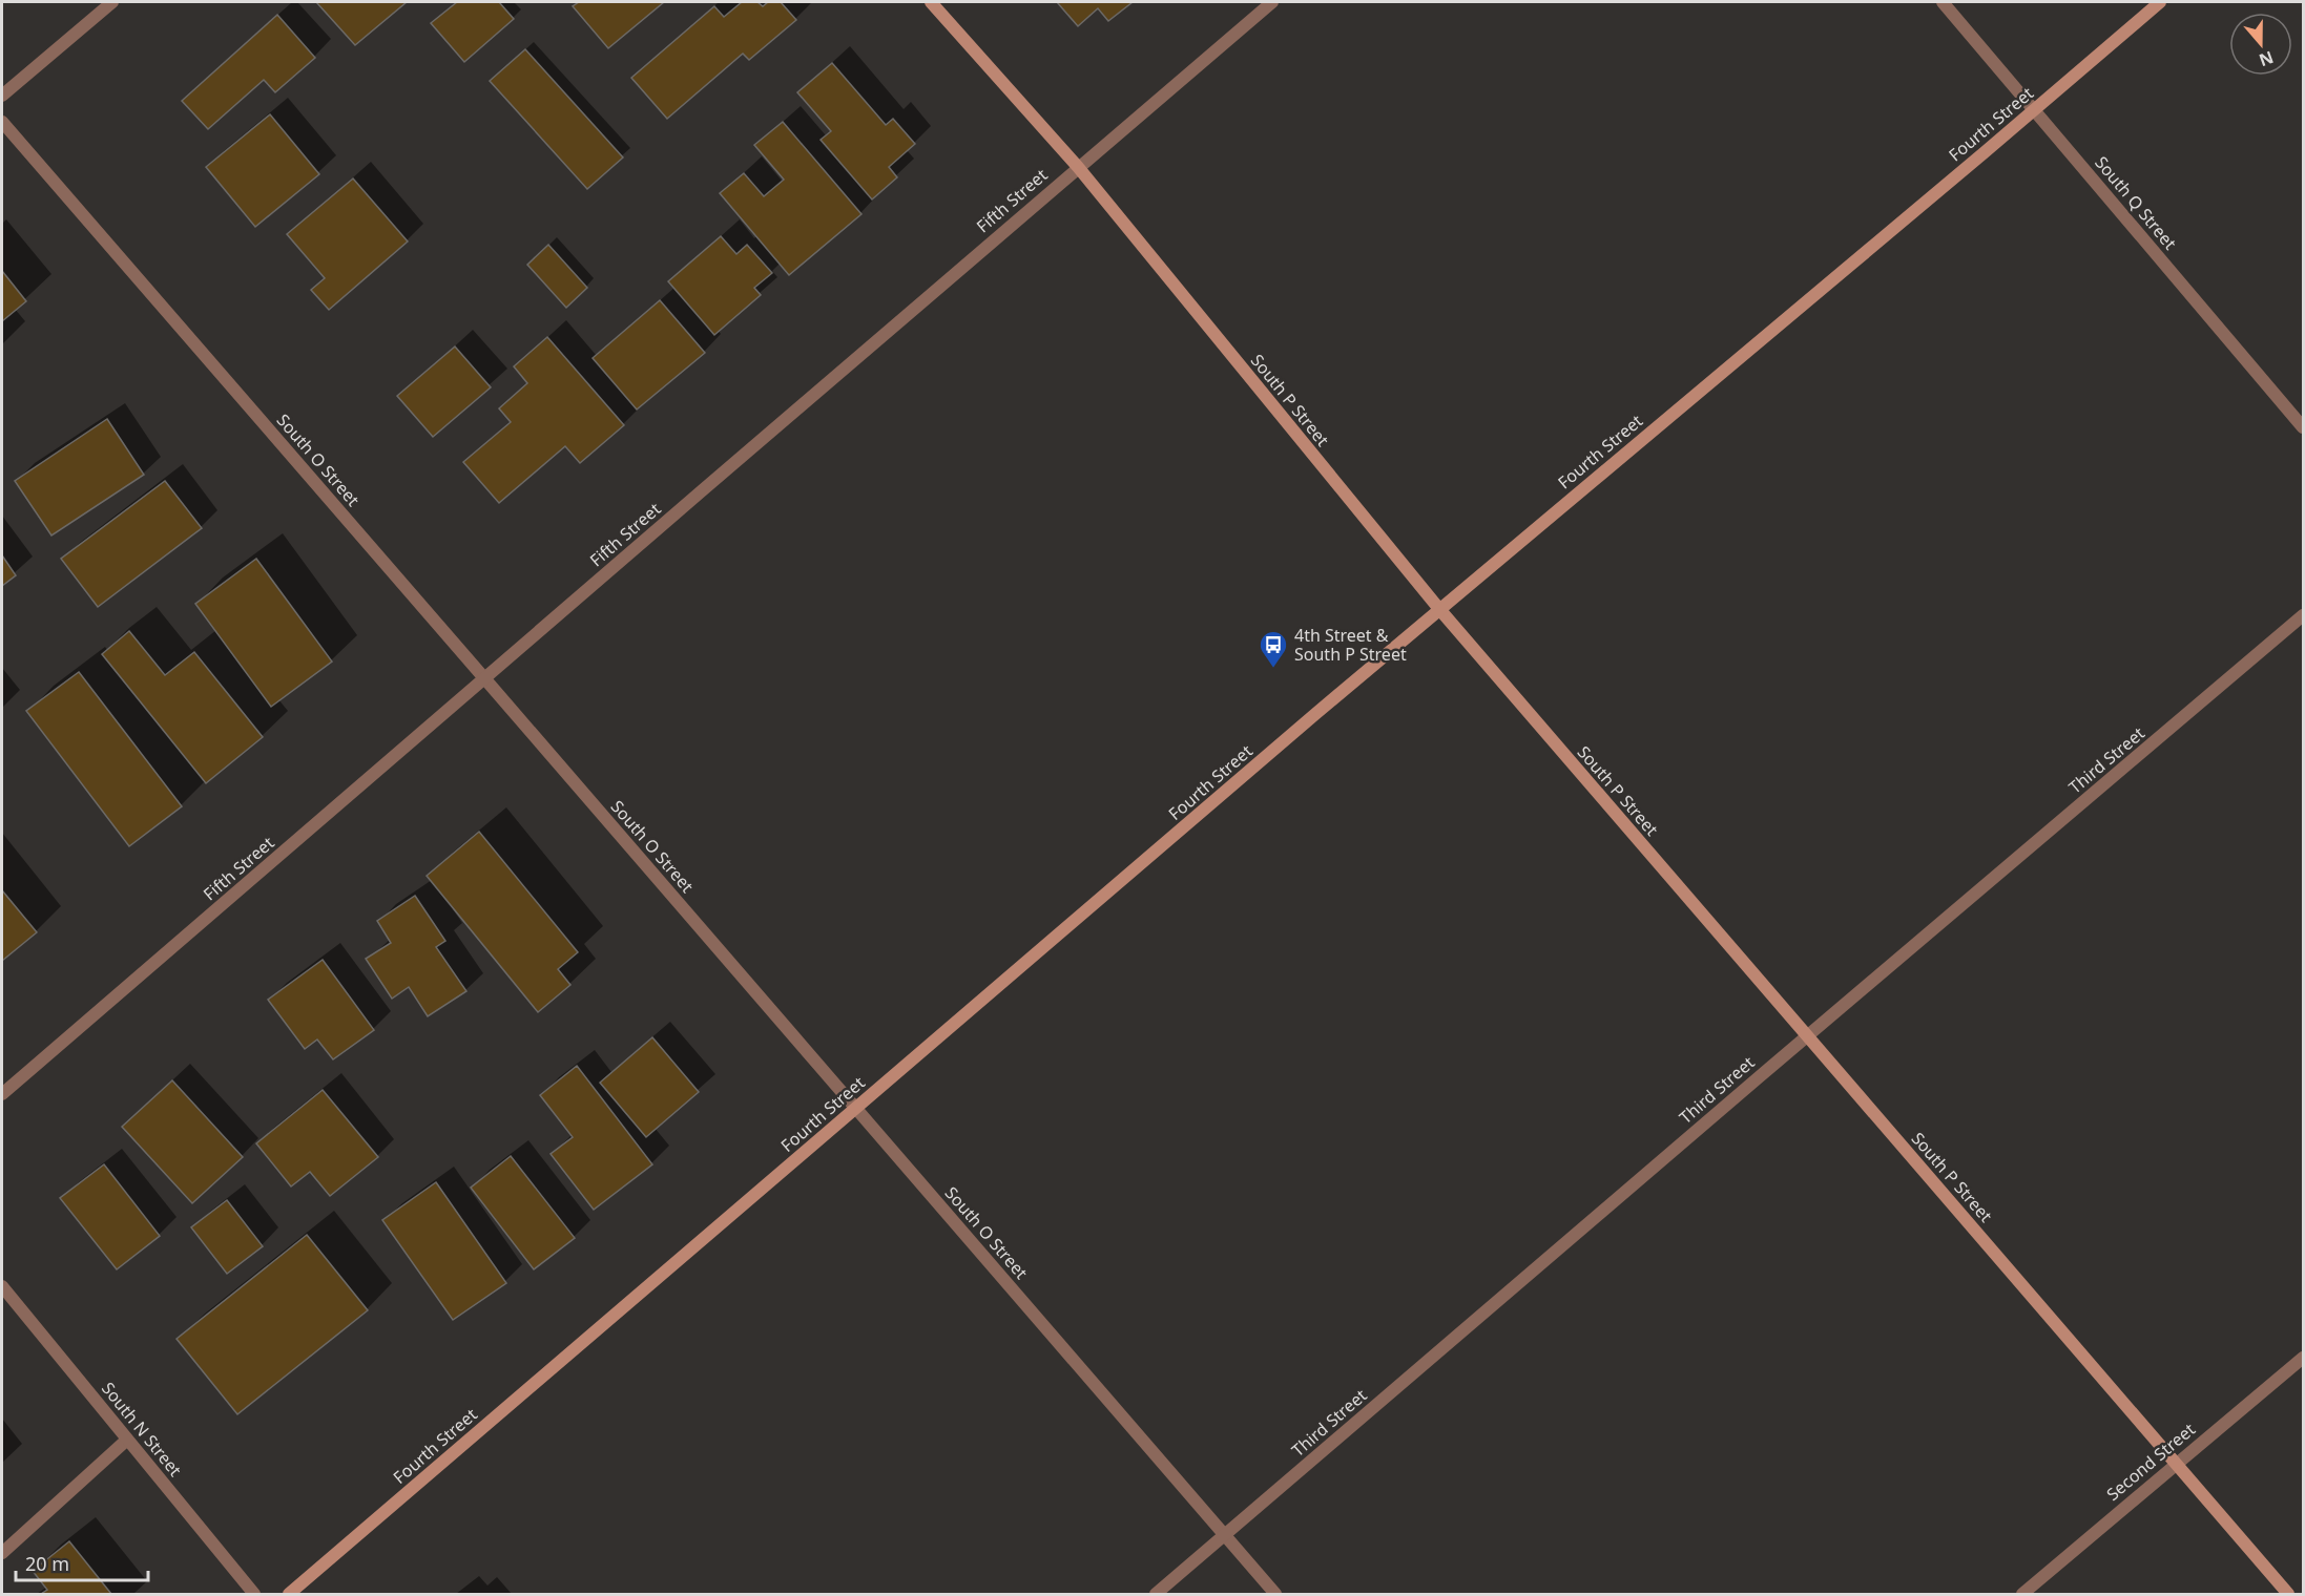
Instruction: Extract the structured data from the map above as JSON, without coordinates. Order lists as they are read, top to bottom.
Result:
{
  "streets": {
    "main road": ["Fourth Street", "South P Street"],
    "street": [
      "Fifth Street",
      "South Q Street",
      "South O Street",
      "Third Street",
      "South N Street",
      "Second Street"
    ]
  },
  "crossings": [
    ["Fourth Street", "South Q Street"],
    ["Fourth Street", "South P Street"],
    ["Fourth Street", "South O Street"],
    ["Fifth Street", "South P Street"],
    ["Fifth Street", "South O Street"],
    ["South P Street", "Third Street"],
    ["South P Street", "Second Street"],
    ["South O Street", "Third Street"]
  ],
  "places": {
    "bus stop": ["4th Street & South P Street"]
  },
  "scale_bar": "20 m",
  "north": "bottom"
}
